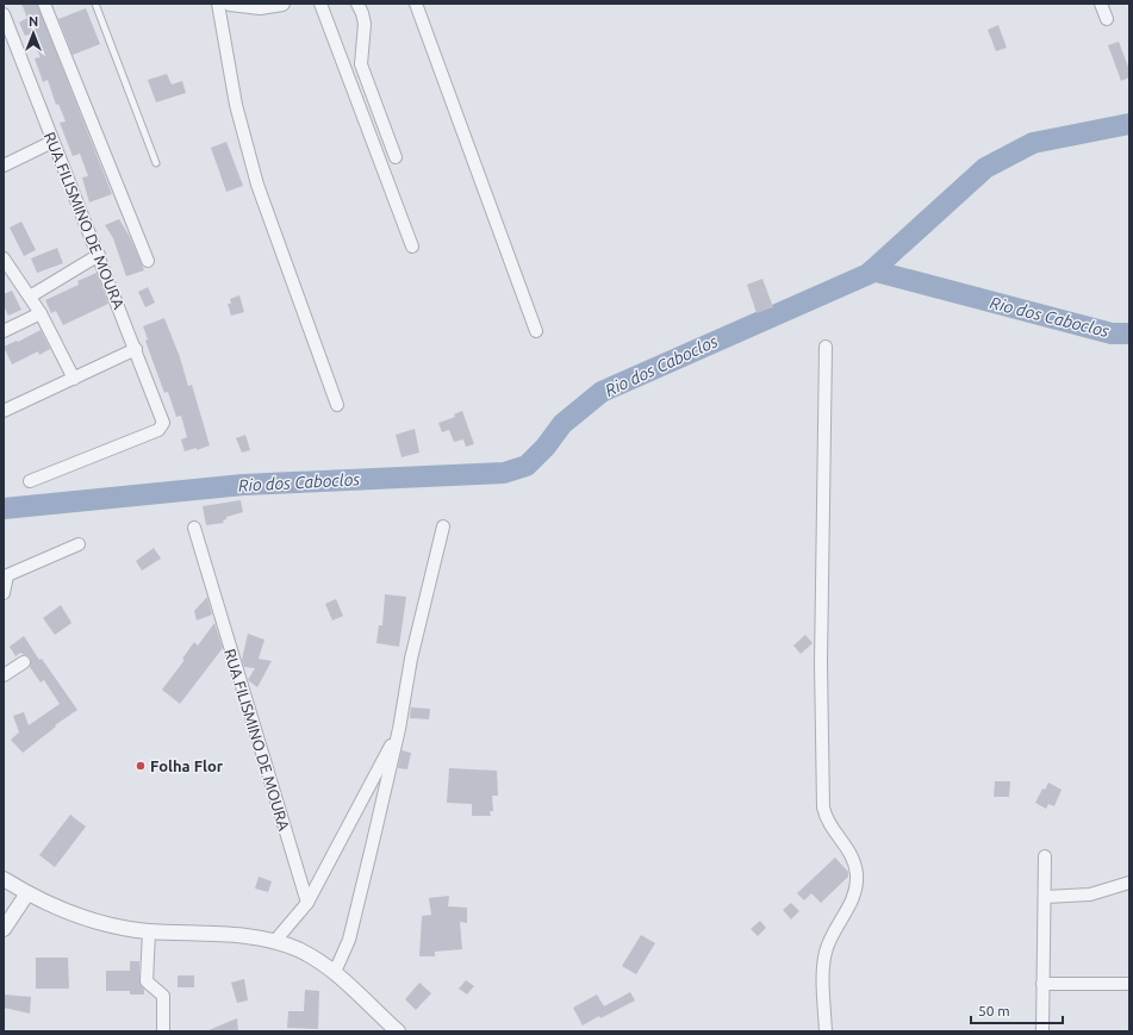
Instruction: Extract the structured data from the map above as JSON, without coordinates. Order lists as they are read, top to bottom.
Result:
{
  "streets": {
    "street": ["RUA FILISMINO DE MOURA"]
  },
  "water": ["Rio dos Caboclos"],
  "places": ["Folha Flor"],
  "scale_bar": "50 m",
  "north": "top"
}
